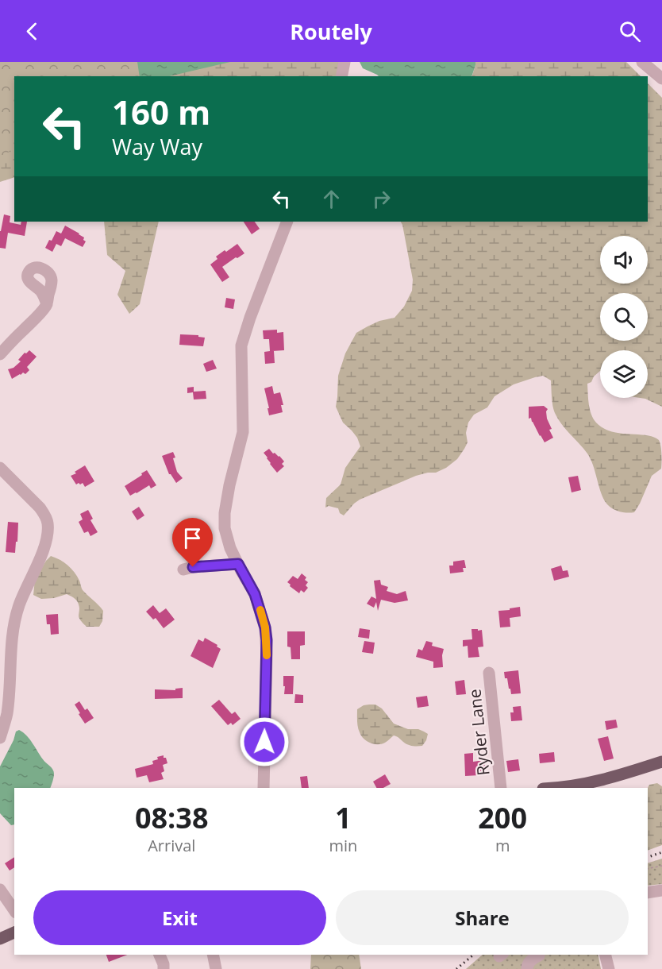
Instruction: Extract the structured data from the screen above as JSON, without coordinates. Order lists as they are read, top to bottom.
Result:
{
  "streets": {
    "street": ["Ryder Lane"]
  },
  "page": {
    "header": "Routely",
    "turn": ["160 m", "Way Way"],
    "eta": [
      "08:38",
      "Arrival",
      "1",
      "min",
      "200",
      "m"
    ],
    "buttons": ["Exit", "Share"]
  }
}
